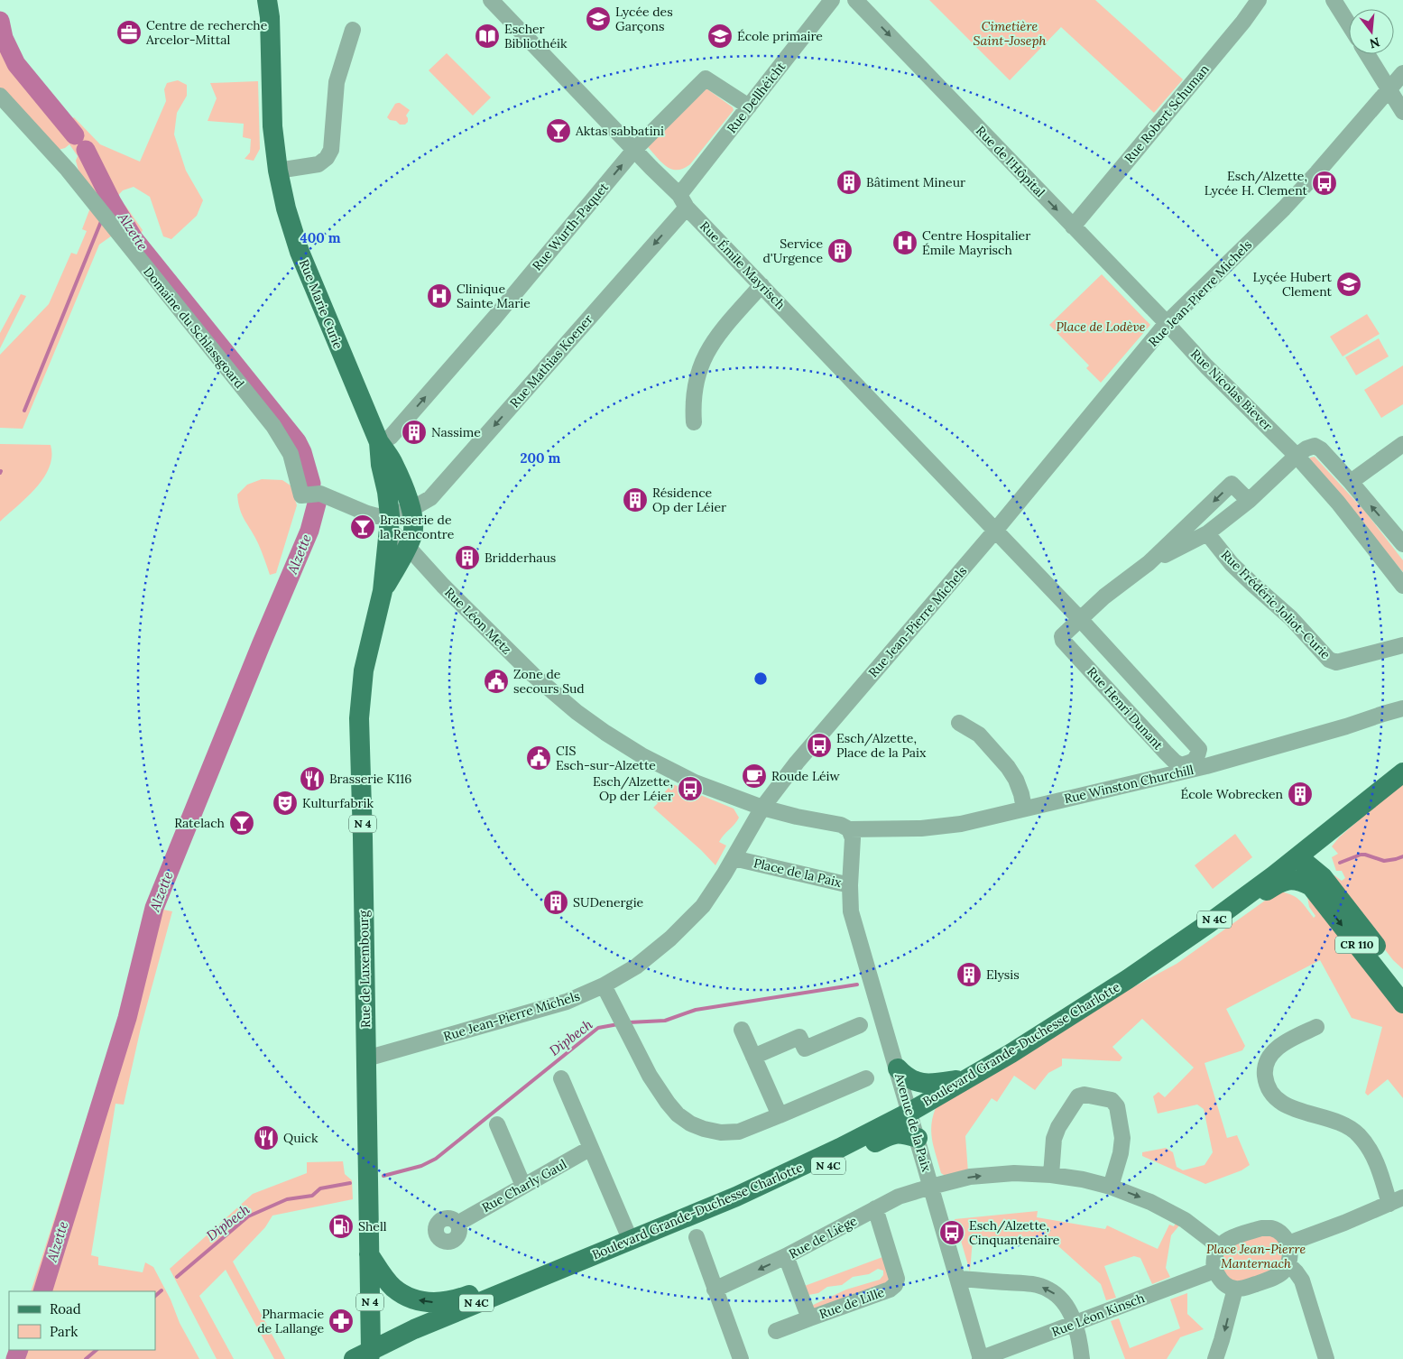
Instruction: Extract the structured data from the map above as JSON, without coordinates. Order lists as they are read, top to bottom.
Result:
{
  "streets": {
    "main road": [
      "Rue Marie Curie",
      "N 4",
      "N 4C",
      "CR 110",
      "Rue de Luxembourg",
      "Boulevard Grande-Duchesse Charlotte"
    ],
    "street": [
      "Rue Dellhéicht",
      "Rue Robert Schuman",
      "Rue de l'Hôpital",
      "Rue Wurth-Paquet",
      "Rue Émile Mayrisch",
      "Rue Jean-Pierre Michels",
      "Domaine du Schlassgoard",
      "Rue Mathias Koener",
      "Rue Nicolas Biever",
      "Rue Frédéric Joliot-Curie",
      "Rue Léon Metz",
      "Rue Henri Dunant",
      "Rue Winston Churchill",
      "Place de la Paix",
      "Avenue de la Paix",
      "Rue Charly Gaul",
      "Rue de Liège",
      "Rue de Lille",
      "Rue Léon Kinsch"
    ]
  },
  "crossings": [
    ["Rue Dellhéicht", "Rue Wurth-Paquet"],
    ["Rue Dellhéicht", "Rue Émile Mayrisch"],
    ["Rue Dellhéicht", "Rue Mathias Koener"],
    ["Rue Robert Schuman", "Rue de l'Hôpital"],
    ["Rue de l'Hôpital", "Rue Jean-Pierre Michels"],
    ["Rue de l'Hôpital", "Rue Nicolas Biever"],
    ["Rue Wurth-Paquet", "Rue Émile Mayrisch"],
    ["Rue Wurth-Paquet", "Rue Marie Curie"],
    ["Rue Wurth-Paquet", "N 4"],
    ["Rue Émile Mayrisch", "Rue Jean-Pierre Michels"],
    ["Rue Émile Mayrisch", "Rue Mathias Koener"],
    ["Rue Émile Mayrisch", "Rue Henri Dunant"],
    ["Rue Jean-Pierre Michels", "Rue Nicolas Biever"],
    ["Rue Jean-Pierre Michels", "Rue Léon Metz"],
    ["Rue Jean-Pierre Michels", "Rue Henri Dunant"],
    ["Rue Jean-Pierre Michels", "Place de la Paix"],
    ["Rue Jean-Pierre Michels", "Rue de Luxembourg"],
    ["Rue Marie Curie", "N 4"],
    ["Domaine du Schlassgoard", "Rue Mathias Koener"],
    ["Domaine du Schlassgoard", "Rue Léon Metz"],
    ["Domaine du Schlassgoard", "N 4"],
    ["Rue Mathias Koener", "Rue Léon Metz"],
    ["Rue Mathias Koener", "N 4"],
    ["Rue Léon Metz", "N 4"],
    ["Rue Winston Churchill", "Place de la Paix"],
    ["N 4", "Rue de Luxembourg"],
    ["Place de la Paix", "Avenue de la Paix"],
    ["N 4C", "Boulevard Grande-Duchesse Charlotte"],
    ["N 4C", "Avenue de la Paix"],
    ["CR 110", "Boulevard Grande-Duchesse Charlotte"],
    ["Rue de Luxembourg", "Boulevard Grande-Duchesse Charlotte"],
    ["Boulevard Grande-Duchesse Charlotte", "Avenue de la Paix"],
    ["Avenue de la Paix", "Rue de Liège"],
    ["Avenue de la Paix", "Rue Léon Kinsch"],
    ["Rue de Liège", "Rue de Lille"],
    ["Rue de Liège", "Rue Léon Kinsch"]
  ],
  "one_way": ["Rue de l'Hôpital", "Rue Wurth-Paquet"],
  "water": ["Alzette", "Dipbech"],
  "parks": ["Cimetière Saint-Joseph", "Place de Lodève", "Place Jean-Pierre Manternach"],
  "places": {
    "school or university": ["Lycée des Garçons", "École primaire", "Lyçée Hubert Clement"],
    "office": ["Centre de recherche Arcelor-Mittal"],
    "library": ["Escher Bibliothéik"],
    "bar": ["Aktas sabbatini", "Brasserie de la Rencontre", "Ratelach"],
    "building": [
      "Bâtiment Mineur",
      "Service d'Urgence",
      "Nassime",
      "Résidence Op der Léier",
      "Bridderhaus",
      "École Wobrecken",
      "SUDenergie",
      "Elysis"
    ],
    "bus stop": [
      "Esch/Alzette, Lycée H. Clement",
      "Esch/Alzette, Place de la Paix",
      "Esch/Alzette, Op der Léier",
      "Esch/Alzette, Cinquantenaire"
    ],
    "hospital": ["Centre Hospitalier Émile Mayrisch", "Clinique Sainte Marie"],
    "public building": ["Zone de secours Sud", "CIS Esch-sur-Alzette"],
    "cafe": ["Roude Léiw"],
    "restaurant": ["Brasserie K116", "Quick"],
    "theatre": ["Kulturfabrik"],
    "fuel station": ["Shell"],
    "pharmacy": ["Pharmacie de Lallange"]
  },
  "legend": ["Road", "Park"],
  "north": "bottom",
  "rings": ["400 m", "200 m"]
}
